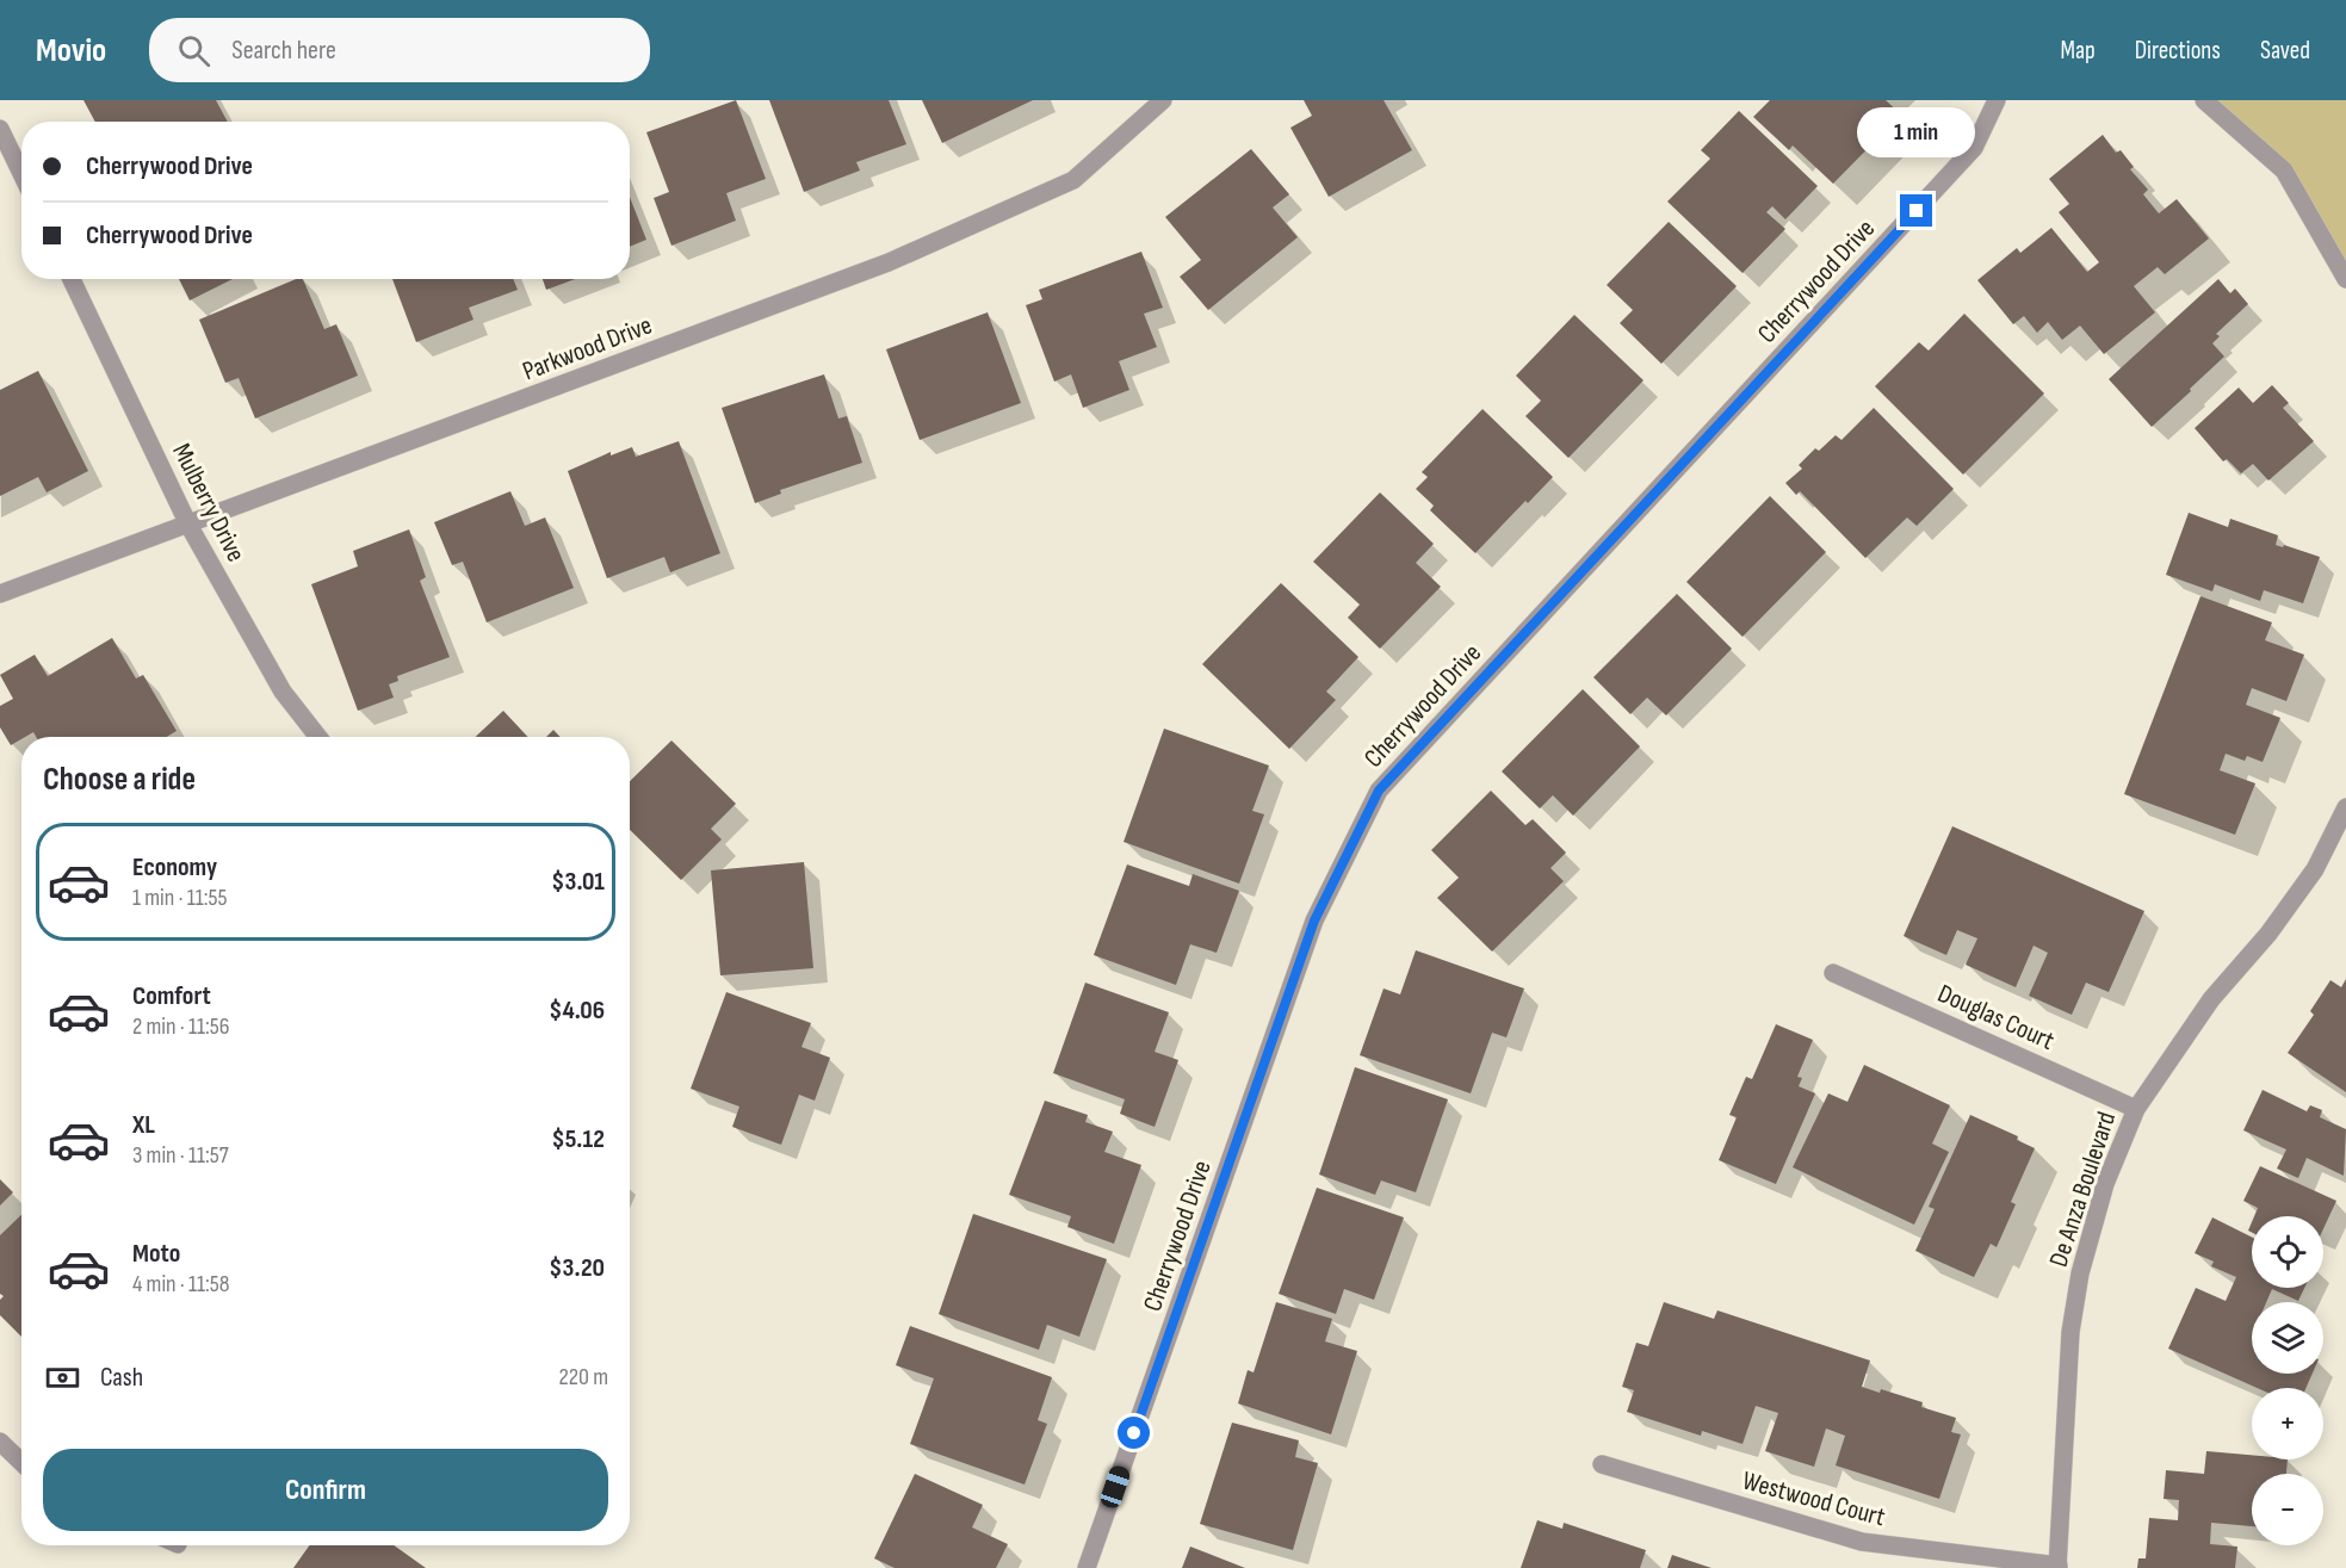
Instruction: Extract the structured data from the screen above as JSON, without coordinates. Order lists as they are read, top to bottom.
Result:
{
  "streets": {
    "street": [
      "Cherrywood Drive",
      "Parkwood Drive",
      "Mulberry Drive",
      "Douglas Court",
      "De Anza Boulevard",
      "Westwood Court"
    ]
  },
  "crossings": [
    ["Parkwood Drive", "Mulberry Drive"],
    ["Douglas Court", "De Anza Boulevard"],
    ["De Anza Boulevard", "Westwood Court"]
  ],
  "page": {
    "header": "Movio",
    "search": "Search here",
    "nav": ["Map", "Directions", "Saved"],
    "bubble": "1 min",
    "banner": ["Cherrywood Drive", "Cherrywood Drive"],
    "heading": "Choose a ride",
    "list": [
      {
        "name": "Economy",
        "note": "1 min · 11:55",
        "value": "$3.01"
      },
      {
        "name": "Comfort",
        "note": "2 min · 11:56",
        "value": "$4.06"
      },
      {
        "name": "XL",
        "note": "3 min · 11:57",
        "value": "$5.12"
      },
      {
        "name": "Moto",
        "note": "4 min · 11:58",
        "value": "$3.20"
      }
    ],
    "map_buttons": ["+", "−"],
    "pay": ["Cash", "220 m"],
    "buttons": "Confirm"
  }
}
